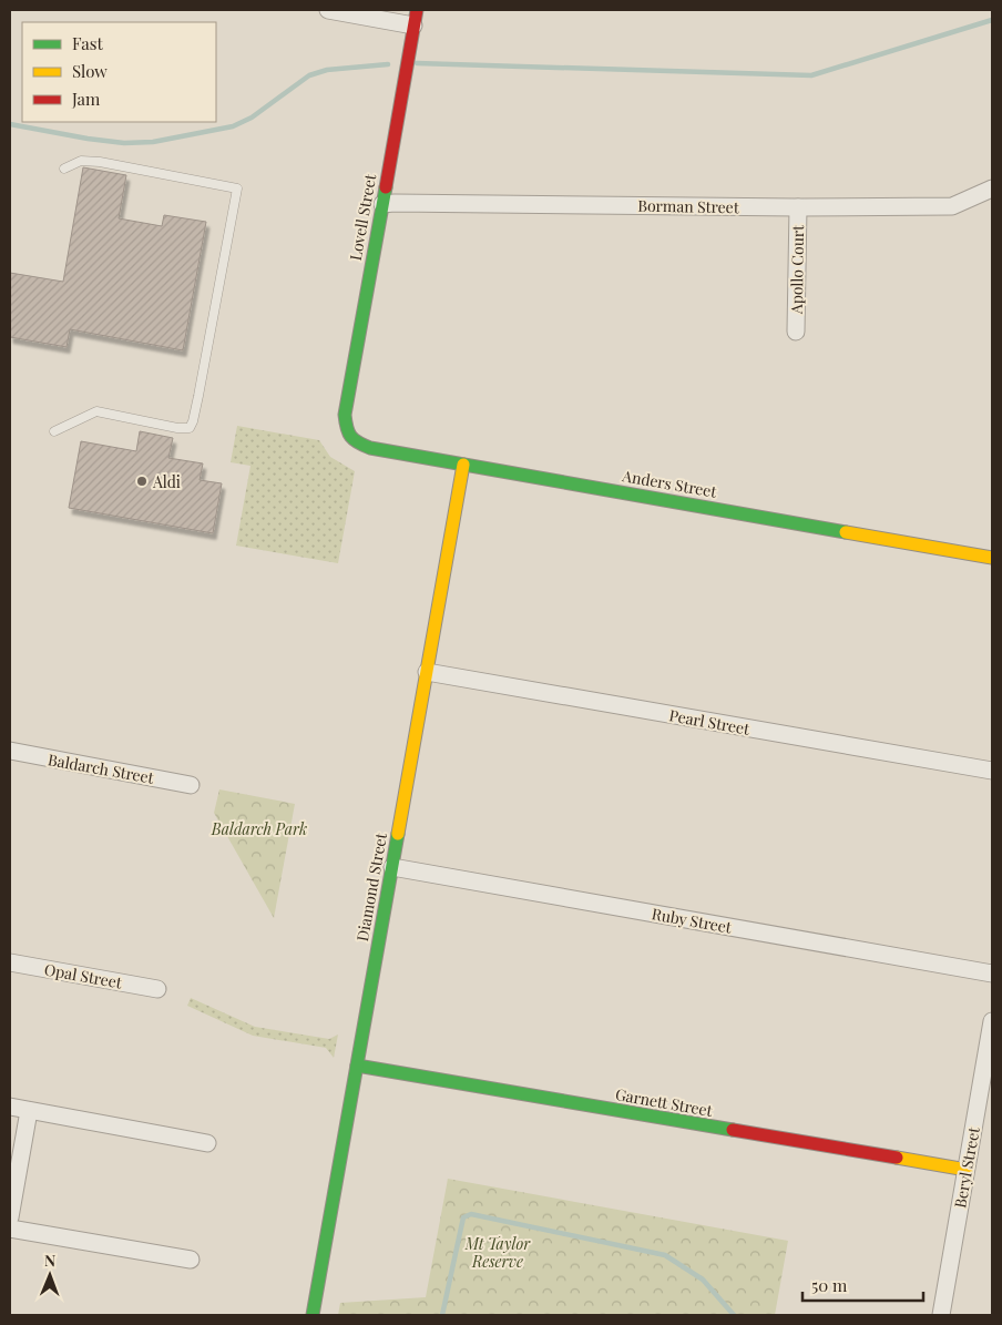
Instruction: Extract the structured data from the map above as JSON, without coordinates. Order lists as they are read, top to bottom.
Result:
{
  "streets": {
    "street": [
      "Borman Street",
      "Lovell Street",
      "Apollo Court",
      "Anders Street",
      "Pearl Street",
      "Baldarch Street",
      "Diamond Street",
      "Ruby Street",
      "Opal Street",
      "Garnett Street",
      "Beryl Street"
    ]
  },
  "crossings": [
    ["Borman Street", "Lovell Street"],
    ["Borman Street", "Apollo Court"],
    ["Lovell Street", "Anders Street"],
    ["Anders Street", "Diamond Street"],
    ["Pearl Street", "Diamond Street"],
    ["Diamond Street", "Ruby Street"],
    ["Diamond Street", "Garnett Street"],
    ["Garnett Street", "Beryl Street"]
  ],
  "parks": ["Baldarch Park", "Mt Taylor Reserve"],
  "places": ["Aldi"],
  "legend": ["Fast", "Slow", "Jam"],
  "scale_bar": "50 m",
  "north": "top"
}
